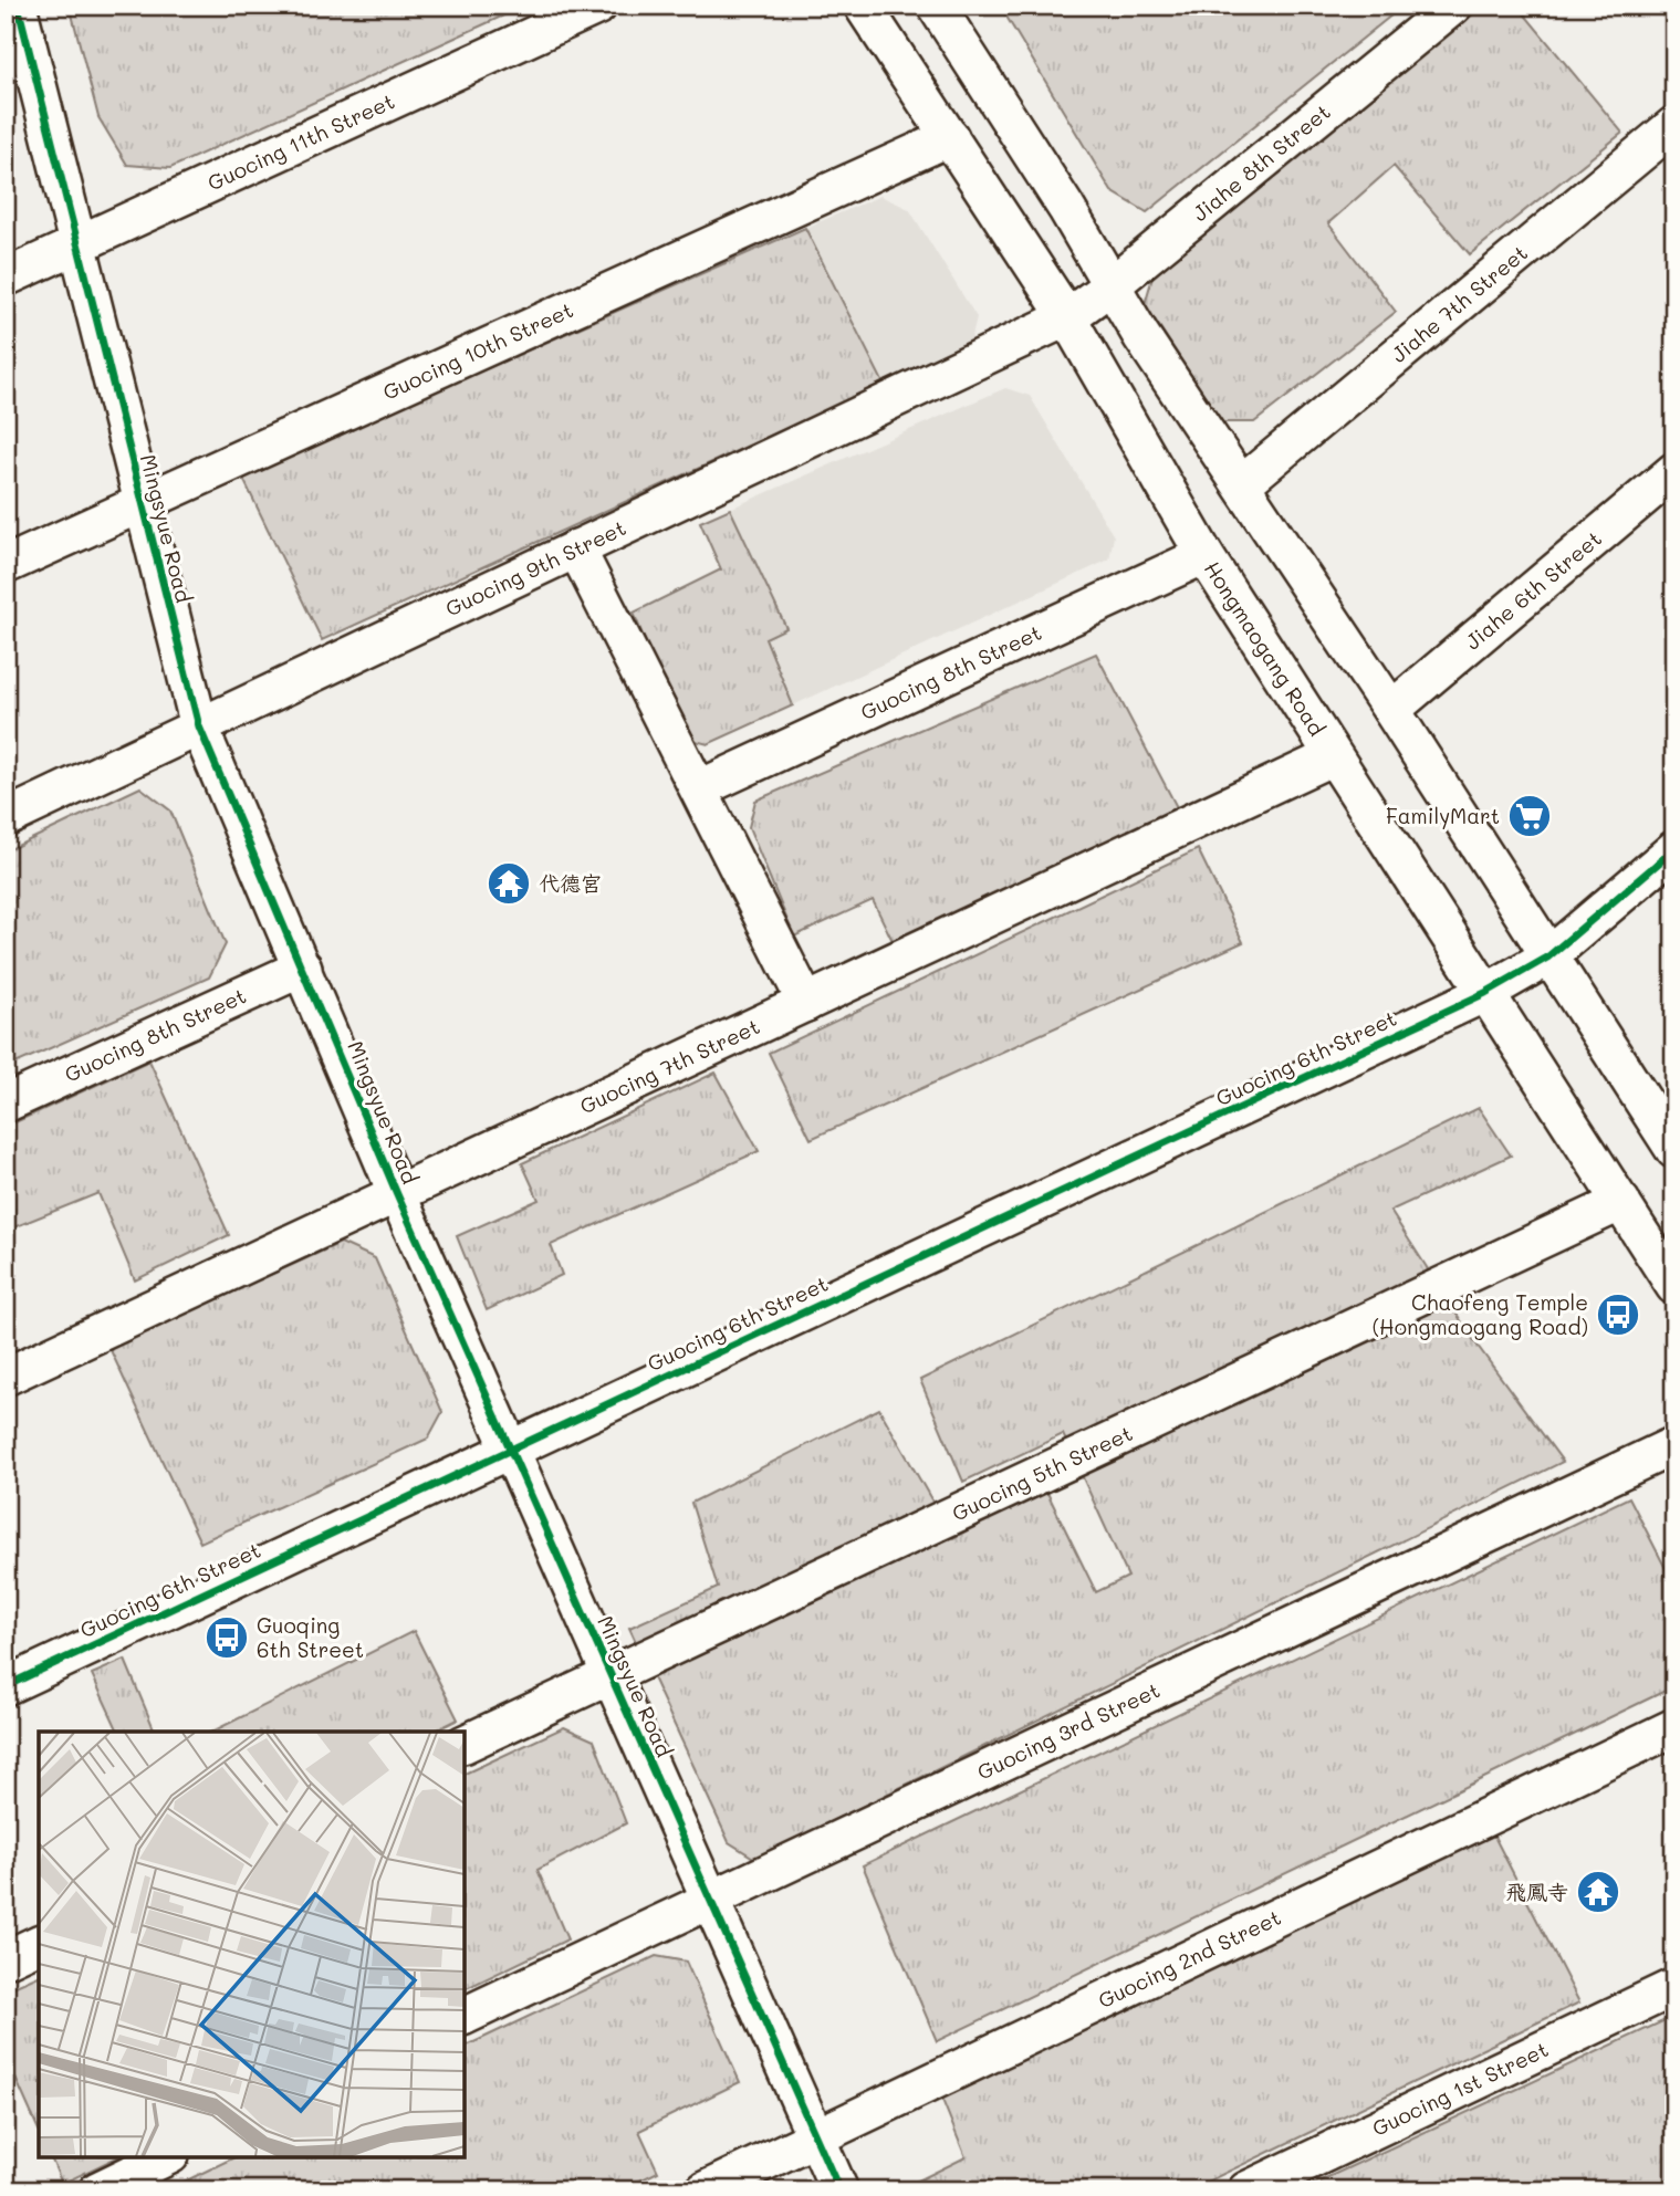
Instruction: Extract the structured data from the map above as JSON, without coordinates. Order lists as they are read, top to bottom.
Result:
{
  "streets": {
    "street": [
      "Guocing 11th Street",
      "Jiahe 8th Street",
      "Jiahe 7th Street",
      "Guocing 10th Street",
      "Mingsyue Road",
      "Guocing 9th Street",
      "Jiahe 6th Street",
      "Hongmaogang Road",
      "Guocing 8th Street",
      "Guocing 6th Street",
      "Guocing 7th Street",
      "Guocing 5th Street",
      "Guocing 3rd Street",
      "Guocing 2nd Street",
      "Guocing 1st Street"
    ]
  },
  "crossings": [
    ["Guocing 11th Street", "Mingsyue Road"],
    ["Jiahe 8th Street", "Guocing 9th Street"],
    ["Jiahe 8th Street", "Hongmaogang Road"],
    ["Guocing 10th Street", "Mingsyue Road"],
    ["Guocing 10th Street", "Hongmaogang Road"],
    ["Mingsyue Road", "Guocing 9th Street"],
    ["Mingsyue Road", "Guocing 8th Street"],
    ["Mingsyue Road", "Guocing 6th Street"],
    ["Mingsyue Road", "Guocing 7th Street"],
    ["Mingsyue Road", "Guocing 5th Street"],
    ["Mingsyue Road", "Guocing 3rd Street"],
    ["Mingsyue Road", "Guocing 2nd Street"],
    ["Guocing 9th Street", "Hongmaogang Road"],
    ["Hongmaogang Road", "Guocing 8th Street"],
    ["Hongmaogang Road", "Guocing 6th Street"],
    ["Hongmaogang Road", "Guocing 7th Street"],
    ["Hongmaogang Road", "Guocing 5th Street"]
  ],
  "places": {
    "supermarket": ["FamilyMart"],
    "temple": ["代德宮", "飛鳳寺"],
    "bus stop": ["Chaofeng Temple (Hongmaogang Road)", "Guoqing 6th Street"]
  }
}
